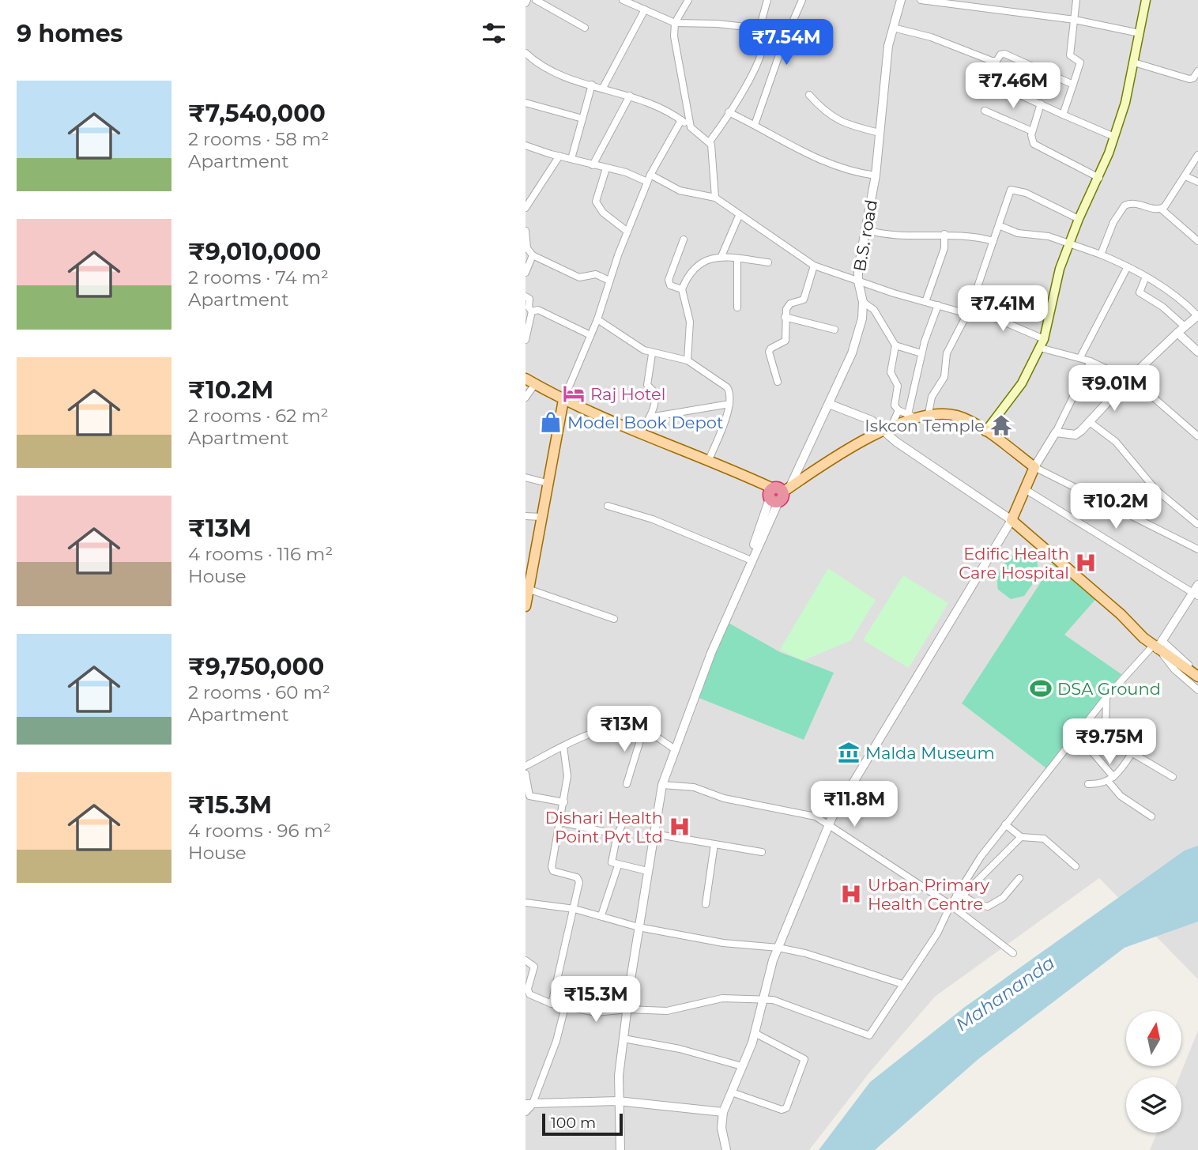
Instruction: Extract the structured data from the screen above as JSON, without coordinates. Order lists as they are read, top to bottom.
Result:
{
  "streets": {
    "street": ["B.S. road"]
  },
  "water": ["Mahananda"],
  "places": {
    "hotel": ["Raj Hotel"],
    "shop": ["Model Book Depot"],
    "temple": ["Iskcon Temple"],
    "hospital": ["Edific Health Care Hospital", "Dishari Health Point Pvt Ltd", "Urban Primary Health Centre"],
    "sports": ["DSA Ground"],
    "museum": ["Malda Museum"]
  },
  "scale_bar": "100 m",
  "north": "top",
  "page": {
    "heading": "9 homes",
    "price": [
      "₹7.54M",
      "₹7.46M",
      "₹7.41M",
      "₹9.01M",
      "₹10.2M",
      "₹13M",
      "₹9.75M",
      "₹11.8M",
      "₹15.3M"
    ],
    "list": [
      {
        "name": "₹7,540,000",
        "note": "2 rooms · 58 m² · Apartment"
      },
      {
        "name": "₹9,010,000",
        "note": "2 rooms · 74 m² · Apartment"
      },
      {
        "name": "₹10.2M",
        "note": "2 rooms · 62 m² · Apartment"
      },
      {
        "name": "₹13M",
        "note": "4 rooms · 116 m² · House"
      },
      {
        "name": "₹9,750,000",
        "note": "2 rooms · 60 m² · Apartment"
      },
      {
        "name": "₹15.3M",
        "note": "4 rooms · 96 m² · House"
      }
    ],
    "scale": "100 m"
  }
}
